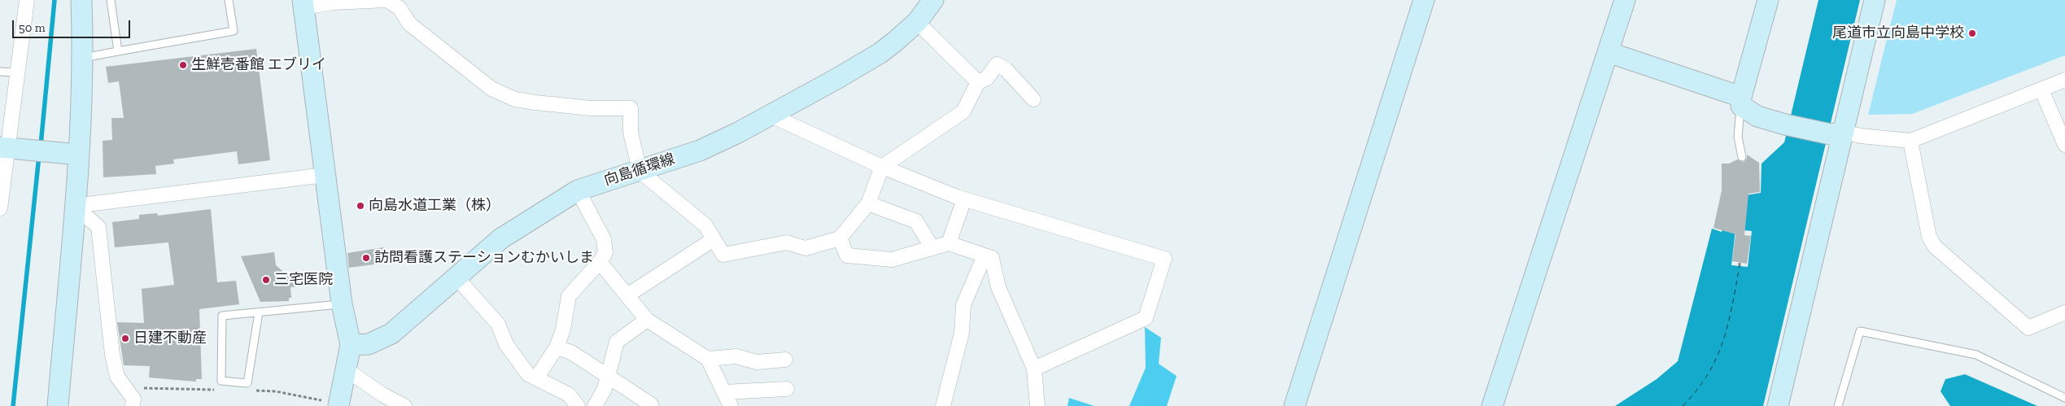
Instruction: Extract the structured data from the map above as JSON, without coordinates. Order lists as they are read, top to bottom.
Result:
{
  "streets": {
    "street": ["向島循環線"]
  },
  "places": [
    "尾道市立向島中学校",
    "生鮮壱番館 エブリイ",
    "向島水道工業（株）",
    "訪問看護ステーションむかいしま",
    "三宅医院",
    "日建不動産"
  ],
  "scale_bar": "50 m"
}
